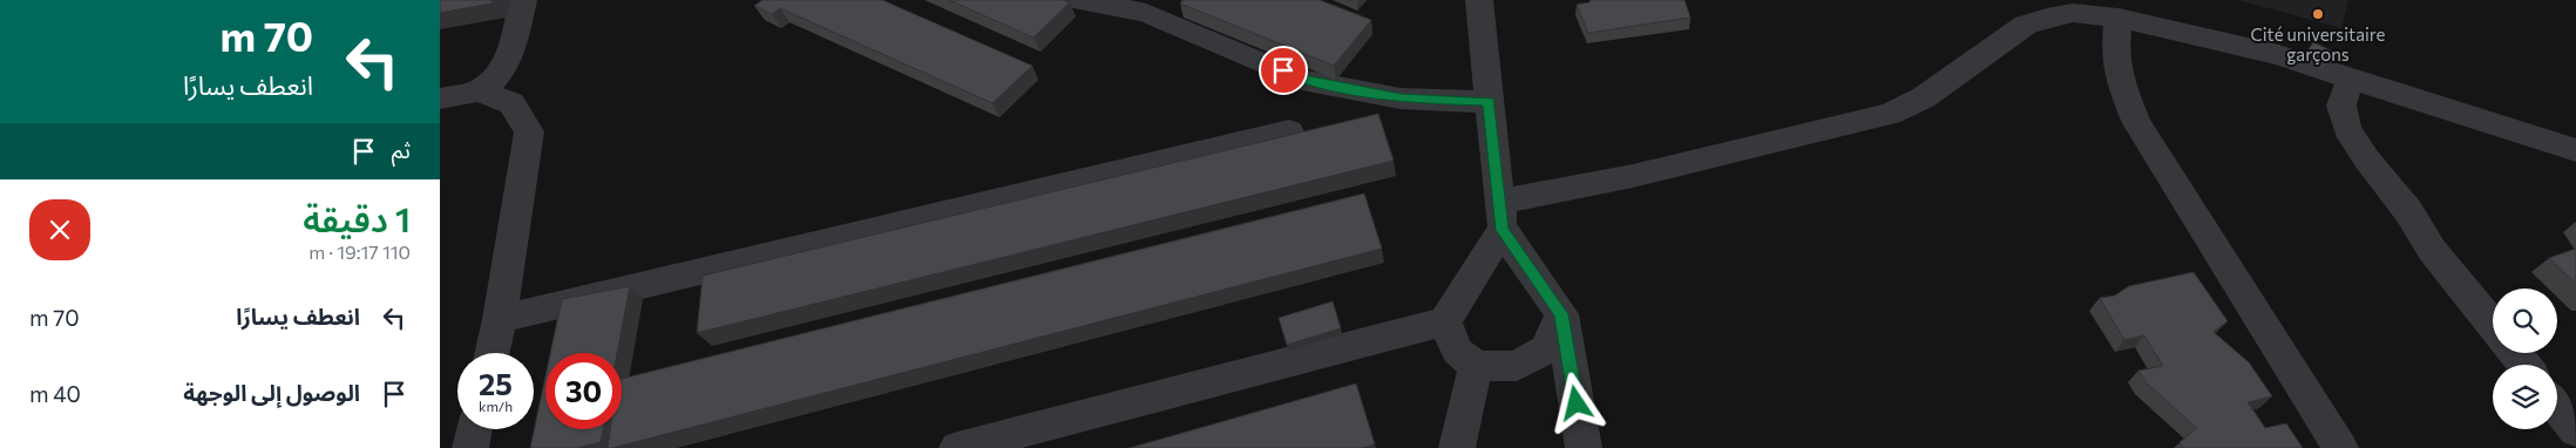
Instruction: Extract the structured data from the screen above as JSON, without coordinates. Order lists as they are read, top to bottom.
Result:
{
  "places": ["Cité universitaire garçons"],
  "page": {
    "turn": ["70 m", "انعطف يسارًا"],
    "then": "ثم",
    "heading": ["1 دقيقة", "110 m · 19:17"],
    "list": [
      {
        "name": "انعطف يسارًا",
        "value": "70 m"
      },
      {
        "name": "الوصول إلى الوجهة",
        "value": "40 m"
      }
    ],
    "speed": "25 km/h",
    "limit": "30"
  }
}
